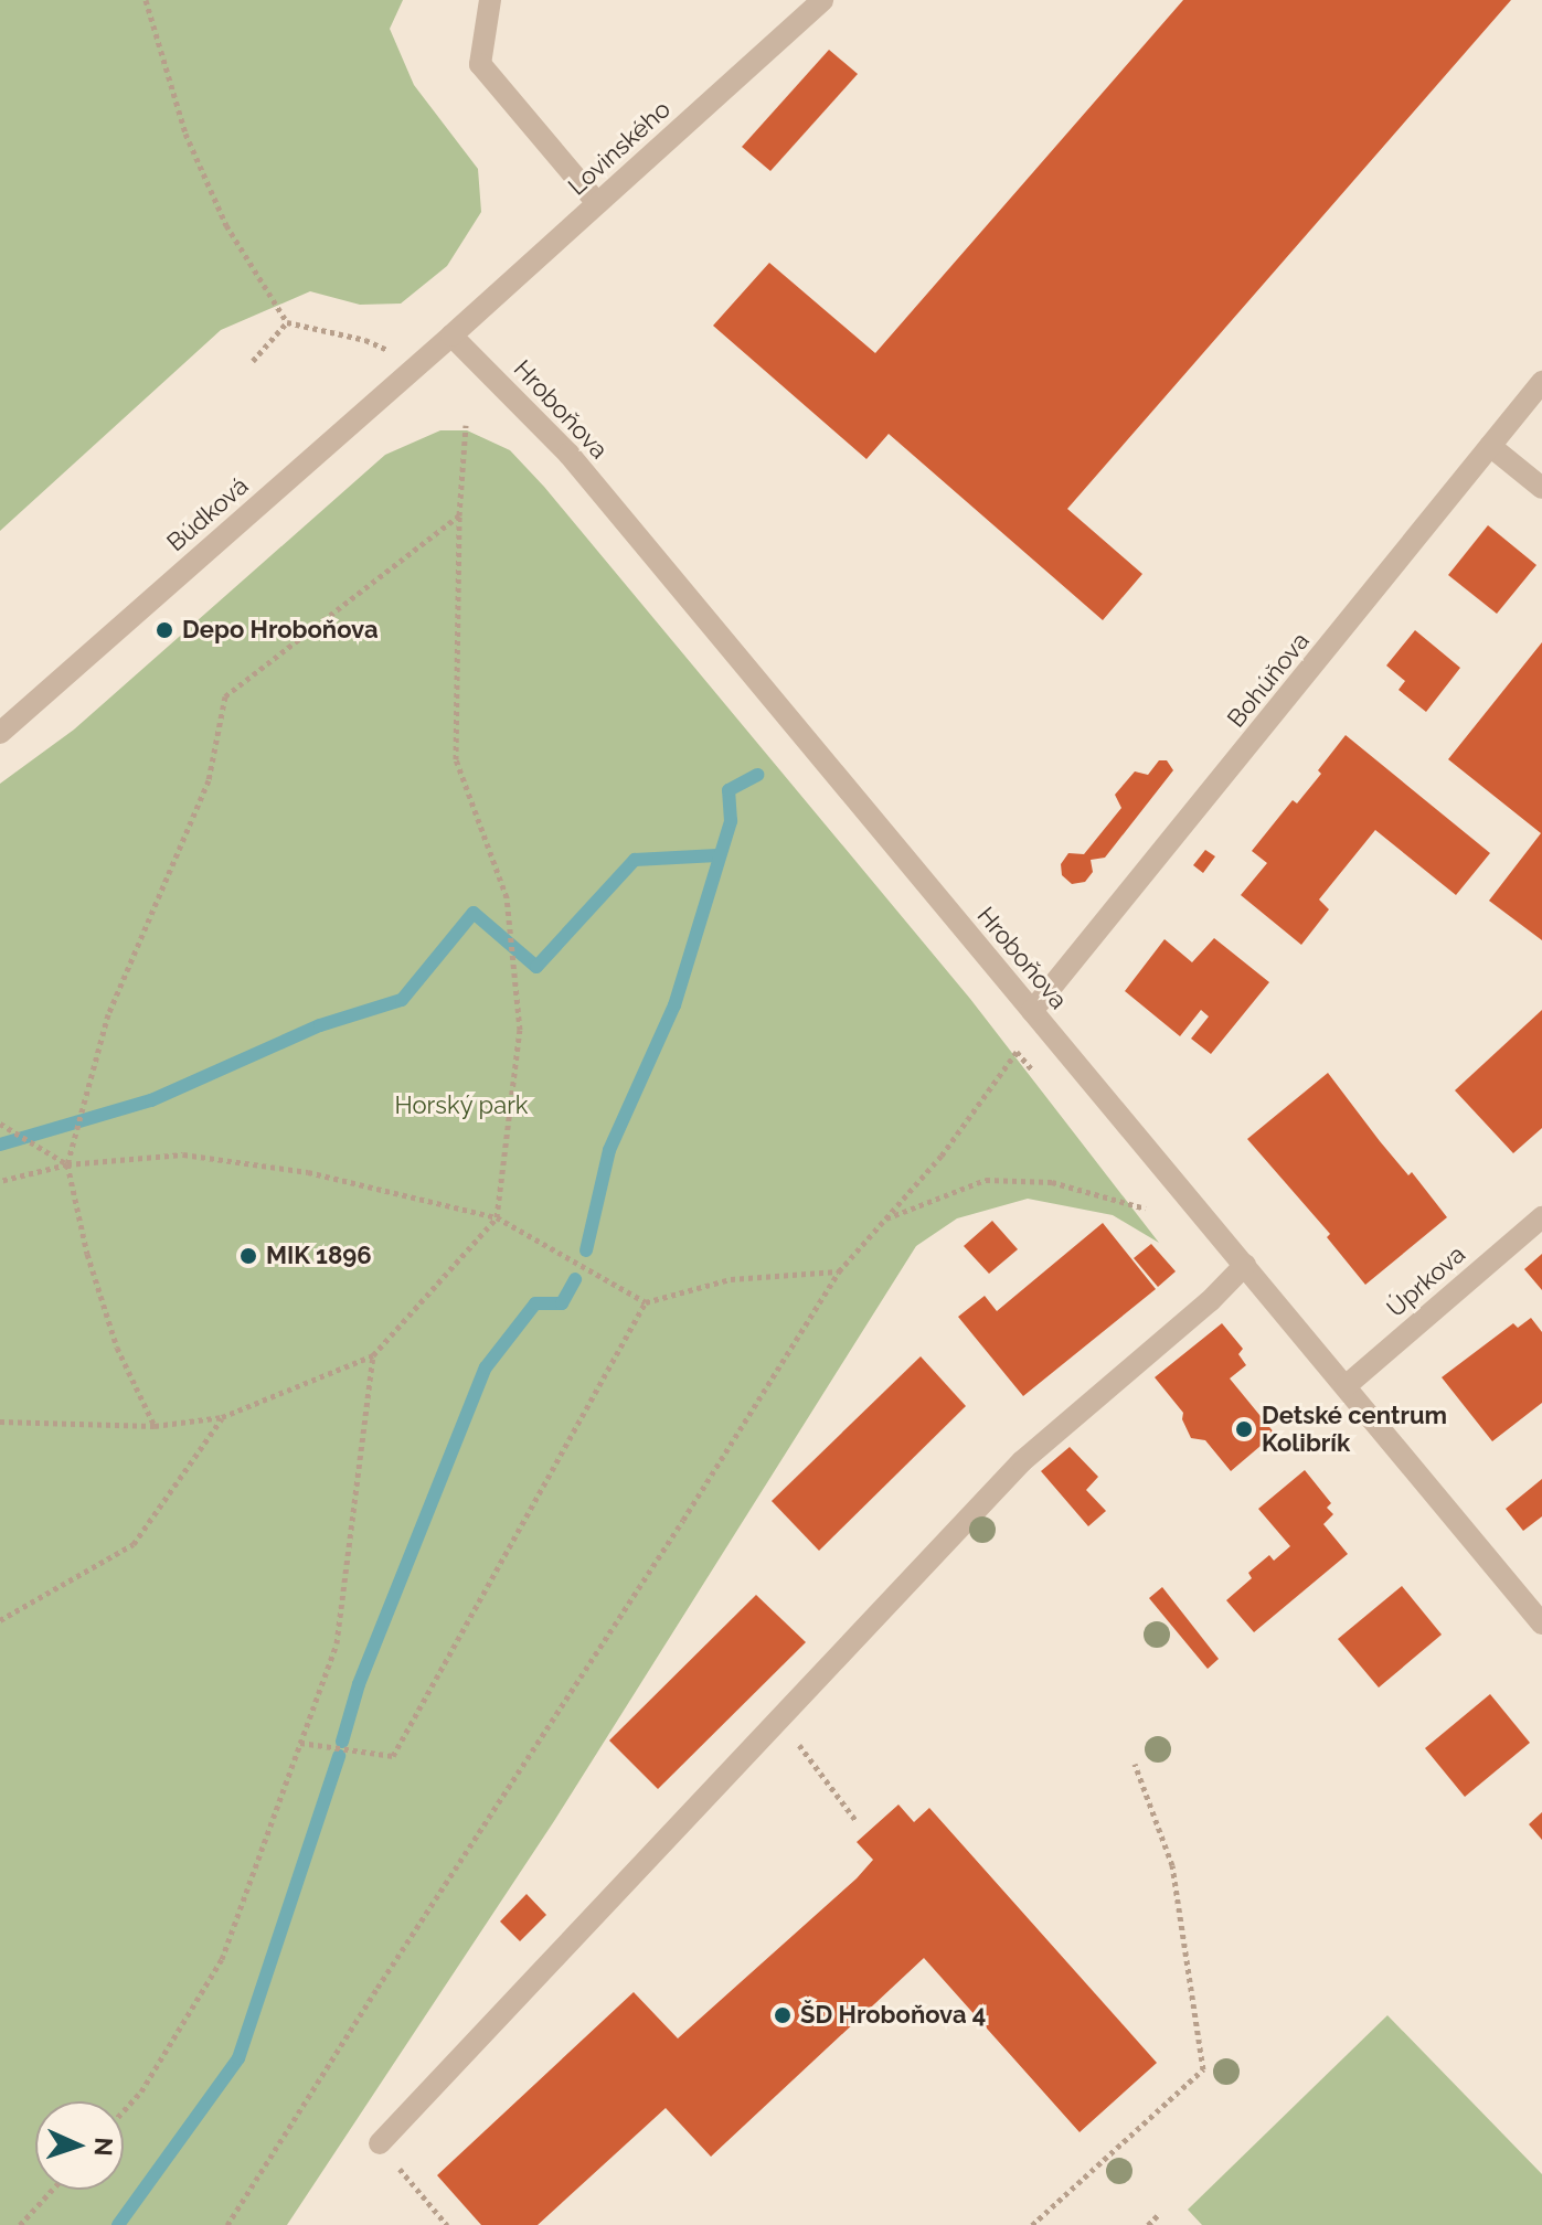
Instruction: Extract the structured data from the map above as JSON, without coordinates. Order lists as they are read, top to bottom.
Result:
{
  "streets": {
    "street": [
      "Lovinského",
      "Hroboňova",
      "Búdková",
      "Bohúňova",
      "Úprkova"
    ]
  },
  "crossings": [
    ["Lovinského", "Hroboňova"],
    ["Lovinského", "Búdková"],
    ["Hroboňova", "Búdková"],
    ["Hroboňova", "Bohúňova"],
    ["Hroboňova", "Úprkova"]
  ],
  "parks": ["Horský park"],
  "places": [
    "Depo Hroboňova",
    "MIK 1896",
    "Detské centrum Kolibrík",
    "ŠD Hroboňova 4"
  ],
  "north": "right"
}
